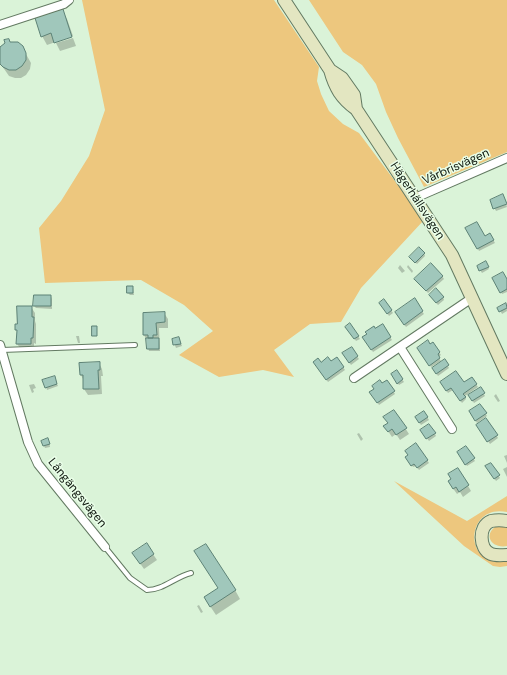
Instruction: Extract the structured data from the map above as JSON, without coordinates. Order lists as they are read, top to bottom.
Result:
{
  "streets": {
    "street": ["Vårbrisvägen", "Hägerhällsvägen", "Långängsvägen"]
  },
  "crossings": [
    ["Vårbrisvägen", "Hägerhällsvägen"]
  ]
}
